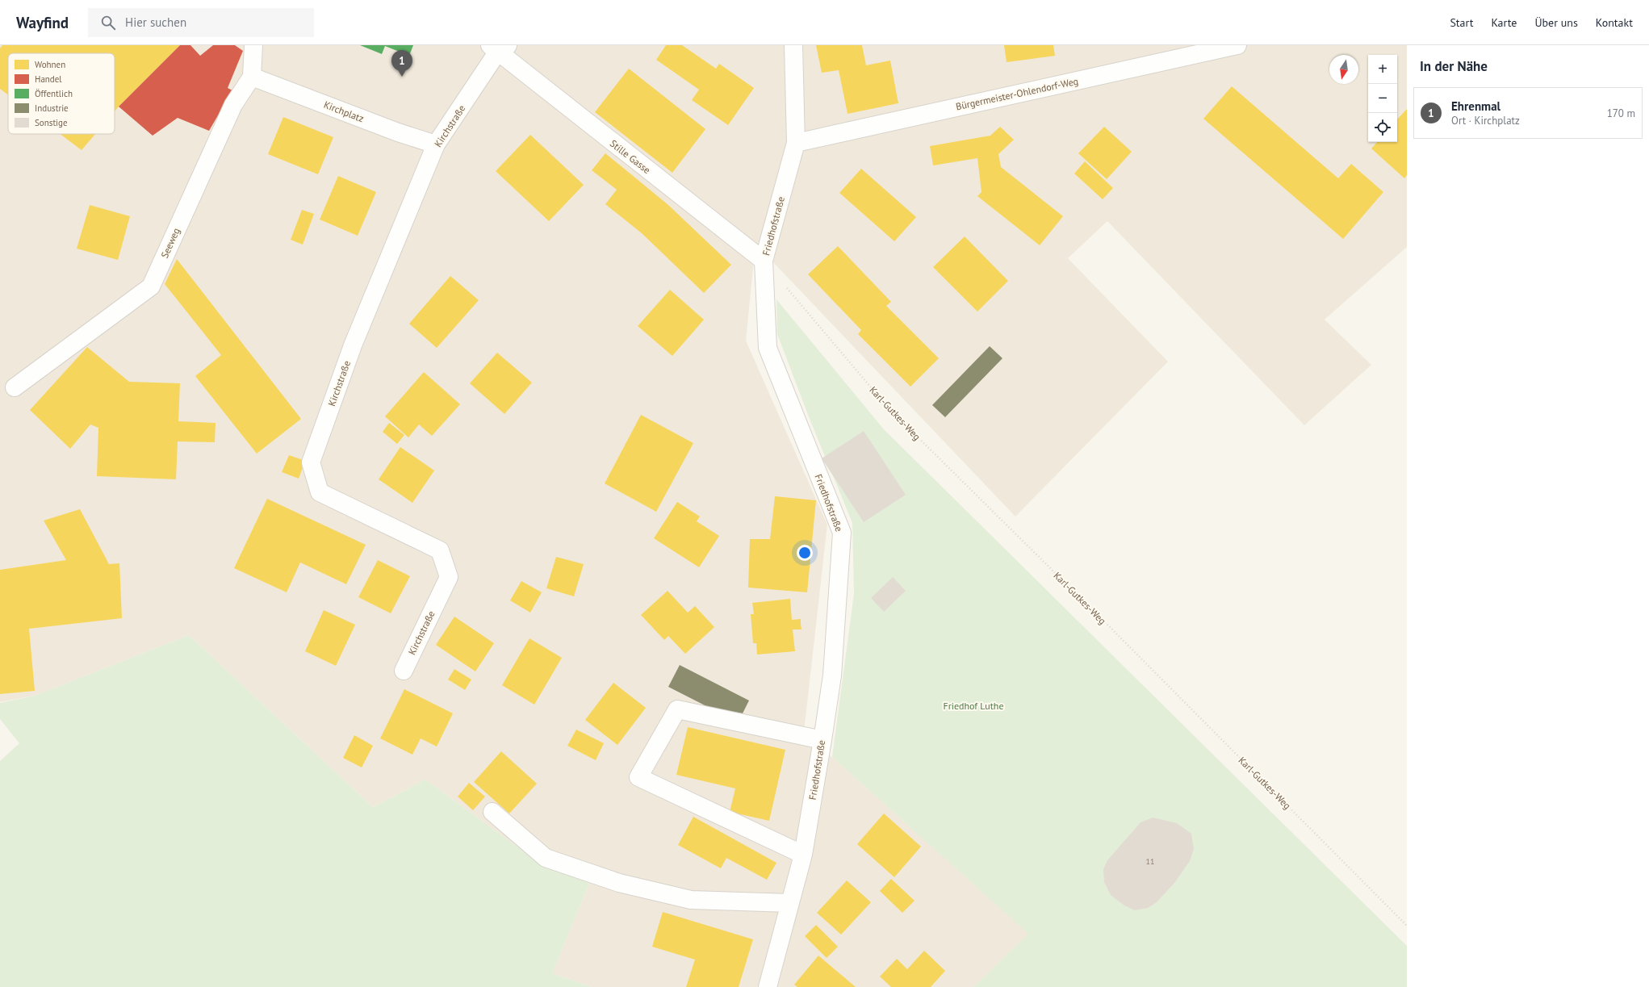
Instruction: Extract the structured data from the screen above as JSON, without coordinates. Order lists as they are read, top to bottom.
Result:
{
  "streets": {
    "street": [
      "Bürgermeister-Ohlendorf-Weg",
      "Kirchplatz",
      "Kirchstraße",
      "Stille Gasse",
      "Friedhofstraße",
      "Seeweg"
    ],
    "path": ["Karl-Gutkes-Weg"]
  },
  "crossings": [
    ["Bürgermeister-Ohlendorf-Weg", "Friedhofstraße"],
    ["Kirchplatz", "Kirchstraße"],
    ["Kirchplatz", "Seeweg"],
    ["Kirchstraße", "Stille Gasse"],
    ["Stille Gasse", "Friedhofstraße"],
    ["Stille Gasse", "Karl-Gutkes-Weg"],
    ["Friedhofstraße", "Karl-Gutkes-Weg"]
  ],
  "parks": ["Friedhof Luthe"],
  "house_numbers": ["11"],
  "legend": [
    "Wohnen",
    "Handel",
    "Öffentlich",
    "Industrie",
    "Sonstige"
  ],
  "north": "bottom",
  "page": {
    "header": "Wayfind",
    "search": "Hier suchen",
    "nav": [
      "Start",
      "Karte",
      "Über uns",
      "Kontakt"
    ],
    "heading": "In der Nähe",
    "pins": "1",
    "map_buttons": ["+", "−"],
    "list": [
      {
        "mark": "1",
        "name": "Ehrenmal",
        "note": "Ort · Kirchplatz",
        "value": "170 m"
      }
    ]
  }
}
